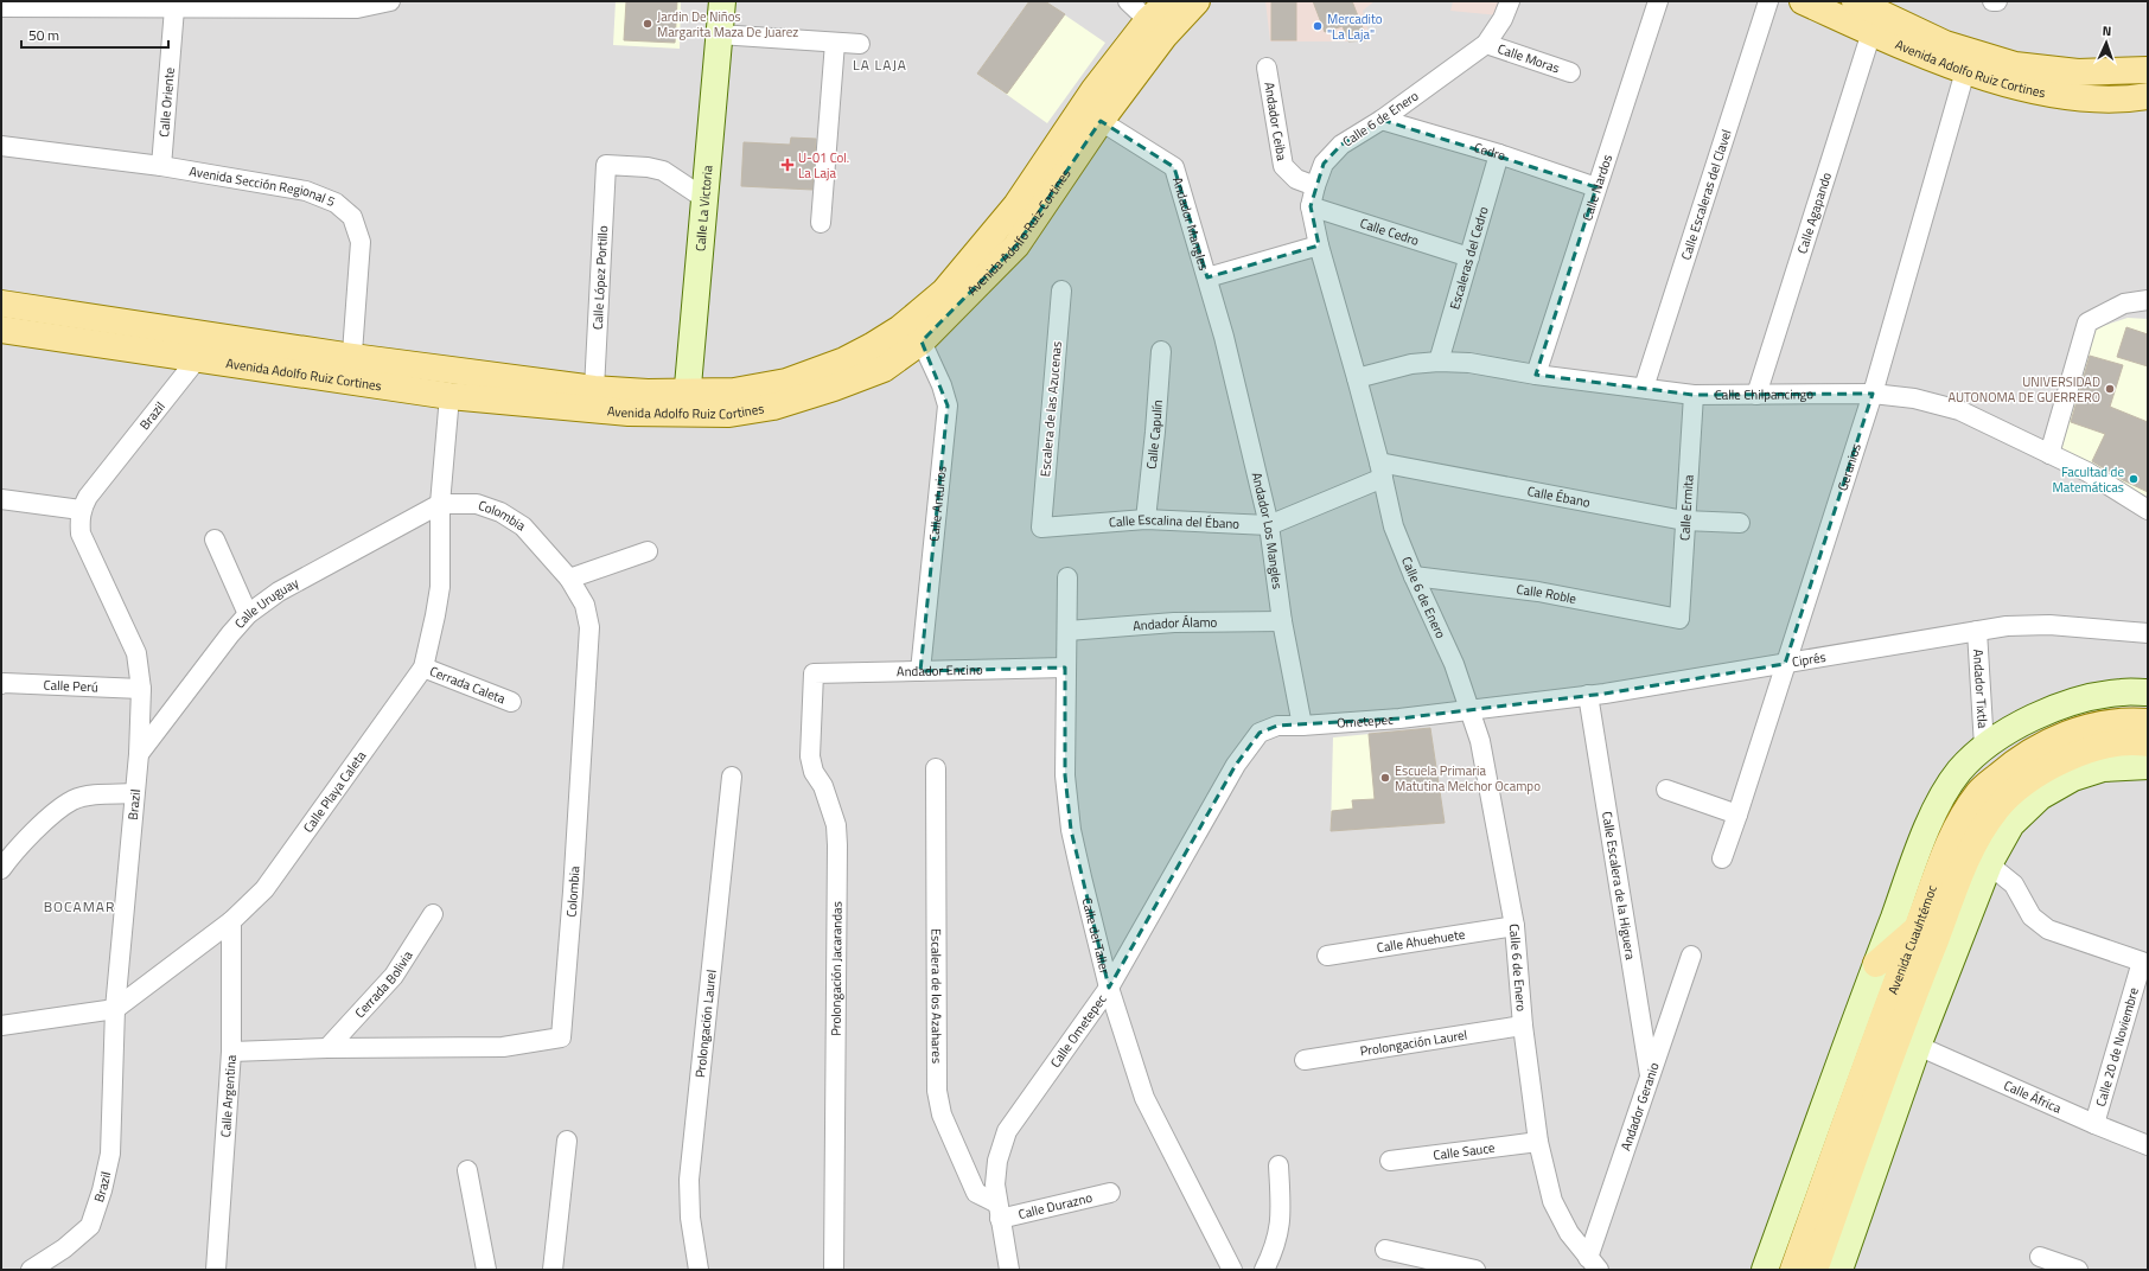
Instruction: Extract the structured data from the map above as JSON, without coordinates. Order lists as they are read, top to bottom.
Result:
{
  "streets": {
    "main road": ["Avenida Adolfo Ruiz Cortines", "Avenida Cuauhtémoc"],
    "street": [
      "Calle Moras",
      "Calle Oriente",
      "Calle 6 de Enero",
      "Andador Ceiba",
      "Cedro",
      "Calle Nardos",
      "Avenida Sección Regional 5",
      "Calle Escaleras del Clavel",
      "Calle La Victoria",
      "Calle Agapando",
      "Andador Mangles",
      "Calle Cedro",
      "Escaleras del Cedro",
      "Calle López Portillo",
      "Calle Chilpancingo",
      "Escalera de las Azucenas",
      "Brazil",
      "Calle Capulín",
      "Geranios",
      "Calle Ébano",
      "Calle Anturios",
      "Calle Ermita",
      "Colombia",
      "Calle Escalina del Ébano",
      "Andador Los Mangles",
      "Calle Roble",
      "Calle Uruguay",
      "Andador Álamo",
      "Ciprés",
      "Andador Encino",
      "Cerrada Caleta",
      "Calle Perú",
      "Andador Tixtla",
      "Ometepec",
      "Calle Playa Caleta",
      "Calle Escalera de la Higuera",
      "Calle del Taller",
      "Calle Ahuehuete",
      "Prolongación Jacarandas",
      "Cerrada Bolivia",
      "Escalera de los Azahares",
      "Prolongación Laurel",
      "Calle Ometepec",
      "Calle 20 de Noviembre",
      "Calle Argentina",
      "Calle África",
      "Andador Geranio",
      "Calle Sauce",
      "Calle Durazno"
    ]
  },
  "crossings": [
    ["Calle Moras", "Calle 6 de Enero"],
    ["Avenida Adolfo Ruiz Cortines", "Avenida Sección Regional 5"],
    ["Avenida Adolfo Ruiz Cortines", "Calle La Victoria"],
    ["Avenida Adolfo Ruiz Cortines", "Calle Agapando"],
    ["Avenida Adolfo Ruiz Cortines", "Andador Mangles"],
    ["Avenida Adolfo Ruiz Cortines", "Calle López Portillo"],
    ["Avenida Adolfo Ruiz Cortines", "Brazil"],
    ["Avenida Adolfo Ruiz Cortines", "Geranios"],
    ["Avenida Adolfo Ruiz Cortines", "Calle Anturios"],
    ["Avenida Adolfo Ruiz Cortines", "Calle Playa Caleta"],
    ["Calle Oriente", "Avenida Sección Regional 5"],
    ["Calle 6 de Enero", "Andador Ceiba"],
    ["Calle 6 de Enero", "Cedro"],
    ["Calle 6 de Enero", "Calle Cedro"],
    ["Calle 6 de Enero", "Calle Chilpancingo"],
    ["Calle 6 de Enero", "Calle Ébano"],
    ["Calle 6 de Enero", "Calle Escalina del Ébano"],
    ["Calle 6 de Enero", "Calle Roble"],
    ["Calle 6 de Enero", "Ciprés"],
    ["Calle 6 de Enero", "Ometepec"],
    ["Calle 6 de Enero", "Calle Ahuehuete"],
    ["Calle 6 de Enero", "Prolongación Laurel"],
    ["Calle 6 de Enero", "Andador Geranio"],
    ["Calle 6 de Enero", "Calle Sauce"],
    ["Cedro", "Calle Nardos"],
    ["Cedro", "Escaleras del Cedro"],
    ["Calle Nardos", "Calle Chilpancingo"],
    ["Calle Escaleras del Clavel", "Calle Chilpancingo"],
    ["Calle La Victoria", "Calle López Portillo"],
    ["Calle Agapando", "Calle Chilpancingo"],
    ["Andador Mangles", "Andador Los Mangles"],
    ["Calle Cedro", "Escaleras del Cedro"],
    ["Escaleras del Cedro", "Calle Chilpancingo"],
    ["Calle Chilpancingo", "Geranios"],
    ["Calle Chilpancingo", "Calle Ermita"],
    ["Escalera de las Azucenas", "Calle Escalina del Ébano"],
    ["Brazil", "Calle Uruguay"],
    ["Brazil", "Calle Perú"],
    ["Brazil", "Calle Playa Caleta"],
    ["Calle Capulín", "Calle Escalina del Ébano"],
    ["Geranios", "Ciprés"],
    ["Calle Ébano", "Calle Ermita"],
    ["Calle Ébano", "Calle Escalina del Ébano"],
    ["Calle Anturios", "Andador Encino"],
    ["Calle Ermita", "Calle Roble"],
    ["Colombia", "Calle Uruguay"],
    ["Colombia", "Calle Playa Caleta"],
    ["Colombia", "Cerrada Bolivia"],
    ["Colombia", "Calle Argentina"],
    ["Calle Escalina del Ébano", "Andador Los Mangles"],
    ["Andador Los Mangles", "Andador Álamo"],
    ["Andador Los Mangles", "Ometepec"],
    ["Calle Uruguay", "Calle Playa Caleta"],
    ["Andador Álamo", "Calle del Taller"],
    ["Ciprés", "Andador Tixtla"],
    ["Ciprés", "Ometepec"],
    ["Ciprés", "Calle Escalera de la Higuera"],
    ["Andador Encino", "Calle del Taller"],
    ["Andador Encino", "Prolongación Jacarandas"],
    ["Cerrada Caleta", "Calle Playa Caleta"],
    ["Ometepec", "Calle Ometepec"],
    ["Calle Playa Caleta", "Calle Argentina"],
    ["Calle Escalera de la Higuera", "Andador Geranio"],
    ["Calle del Taller", "Calle Ometepec"],
    ["Escalera de los Azahares", "Calle Ometepec"],
    ["Escalera de los Azahares", "Calle Durazno"],
    ["Calle Ometepec", "Calle Durazno"],
    ["Calle 20 de Noviembre", "Calle África"]
  ],
  "districts": ["LA LAJA", "BOCAMAR"],
  "places": {
    "other": [
      "Jardin De Niños Margarita Maza De Juarez",
      "Mercadito \"La Laja\"",
      "UNIVERSIDAD AUTONOMA DE GUERRERO",
      "Facultad de Matemáticas",
      "Escuela Primaria Matutina Melchor Ocampo"
    ],
    "health": ["U-01 Col. La Laja"]
  },
  "scale_bar": "50 m",
  "north": "top"
}
